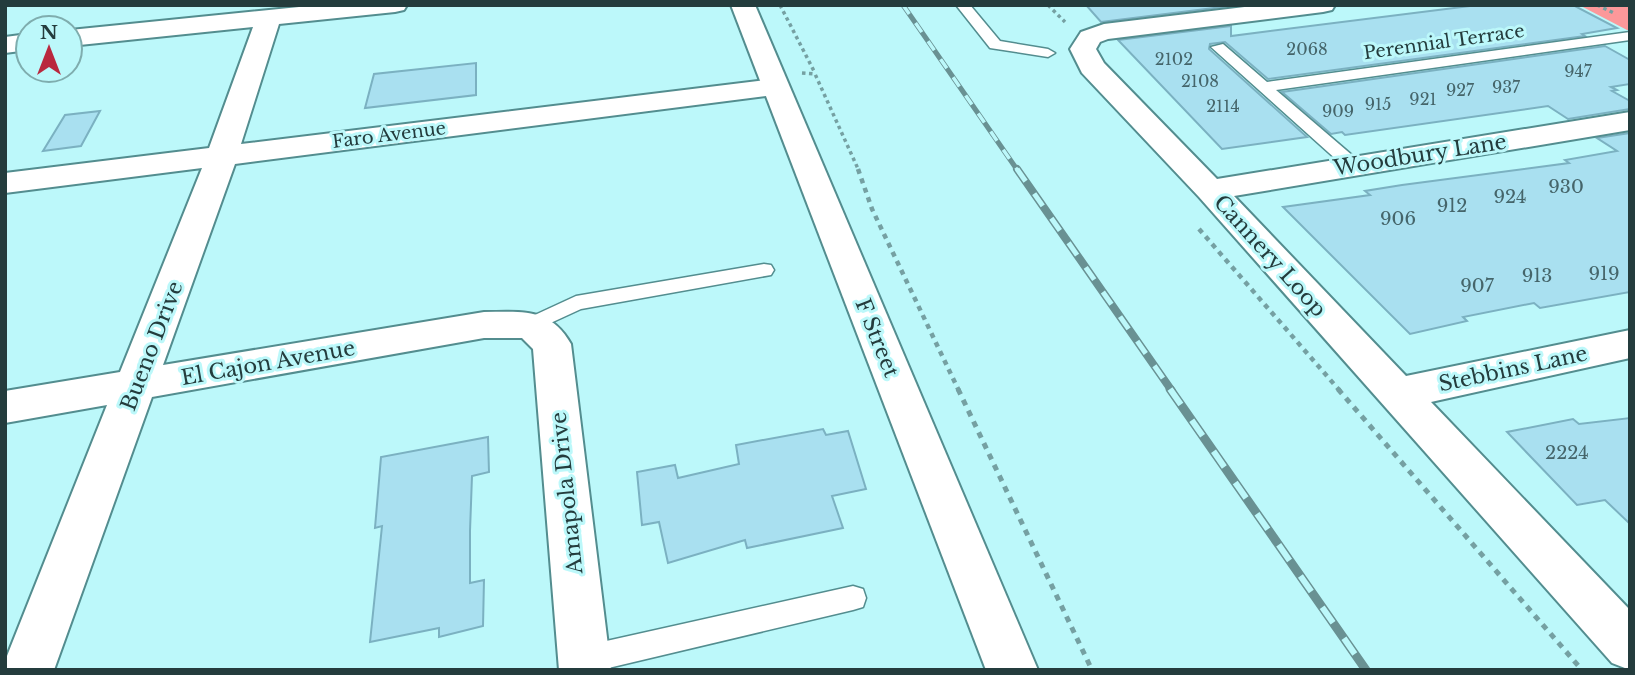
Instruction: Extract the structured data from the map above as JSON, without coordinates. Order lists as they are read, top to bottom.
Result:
{
  "streets": {
    "street": [
      "Faro Avenue",
      "Woodbury Lane",
      "Cannery Loop",
      "F Street",
      "Bueno Drive",
      "El Cajon Avenue",
      "Stebbins Lane",
      "Amapola Drive"
    ],
    "lane": ["Perennial Terrace"]
  },
  "crossings": [
    ["Faro Avenue", "F Street"],
    ["Faro Avenue", "Bueno Drive"],
    ["Woodbury Lane", "Cannery Loop"],
    ["Cannery Loop", "Stebbins Lane"],
    ["Bueno Drive", "El Cajon Avenue"],
    ["El Cajon Avenue", "Amapola Drive"]
  ],
  "house_numbers": [
    "2068",
    "2102",
    "947",
    "2108",
    "937",
    "927",
    "921",
    "915",
    "2114",
    "909",
    "930",
    "924",
    "912",
    "906",
    "919",
    "913",
    "907",
    "2224"
  ],
  "north": "top"
}
